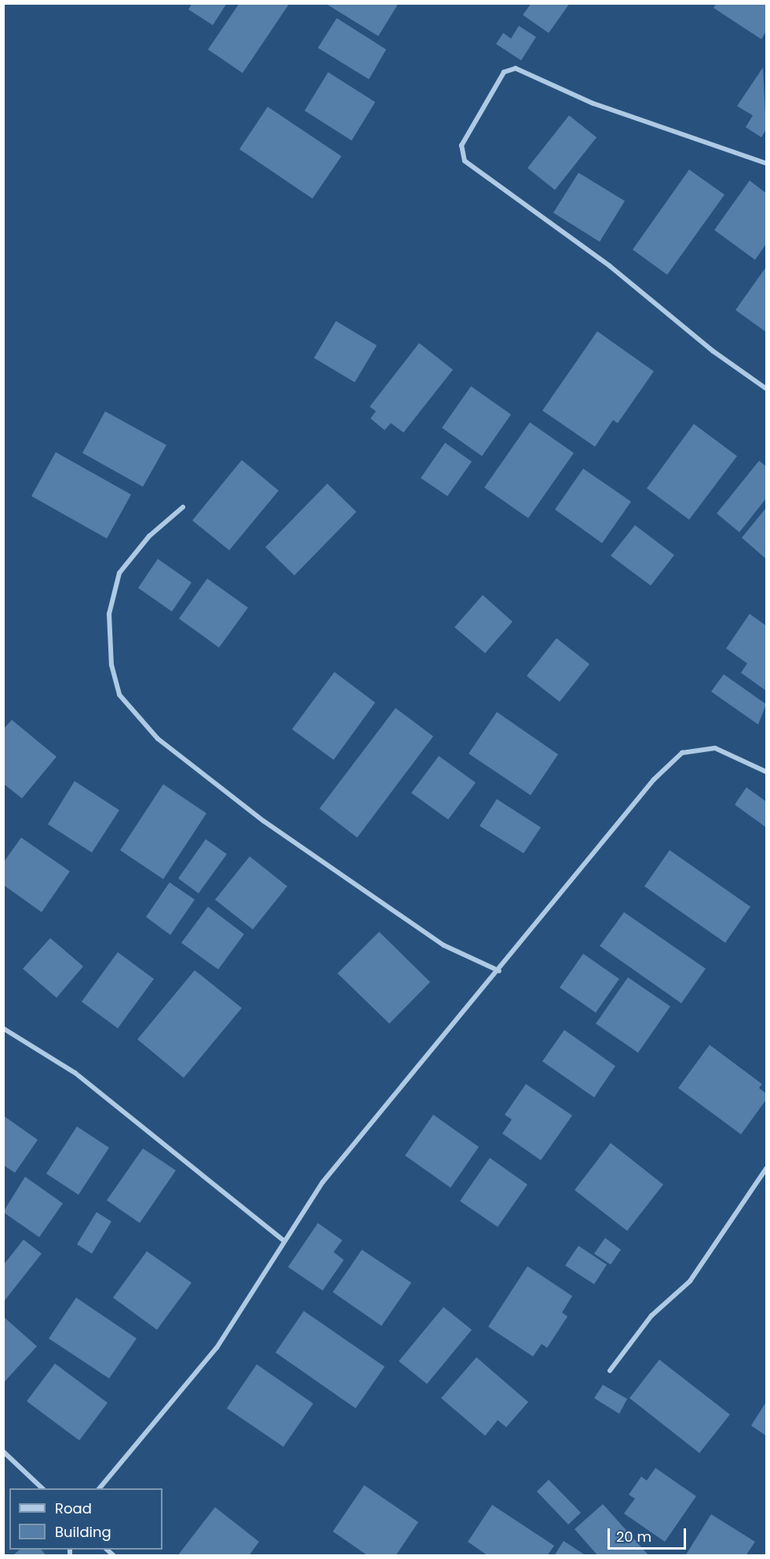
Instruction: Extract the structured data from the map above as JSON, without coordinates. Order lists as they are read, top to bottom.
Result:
{
  "legend": ["Road", "Building"],
  "scale_bar": "20 m"
}
